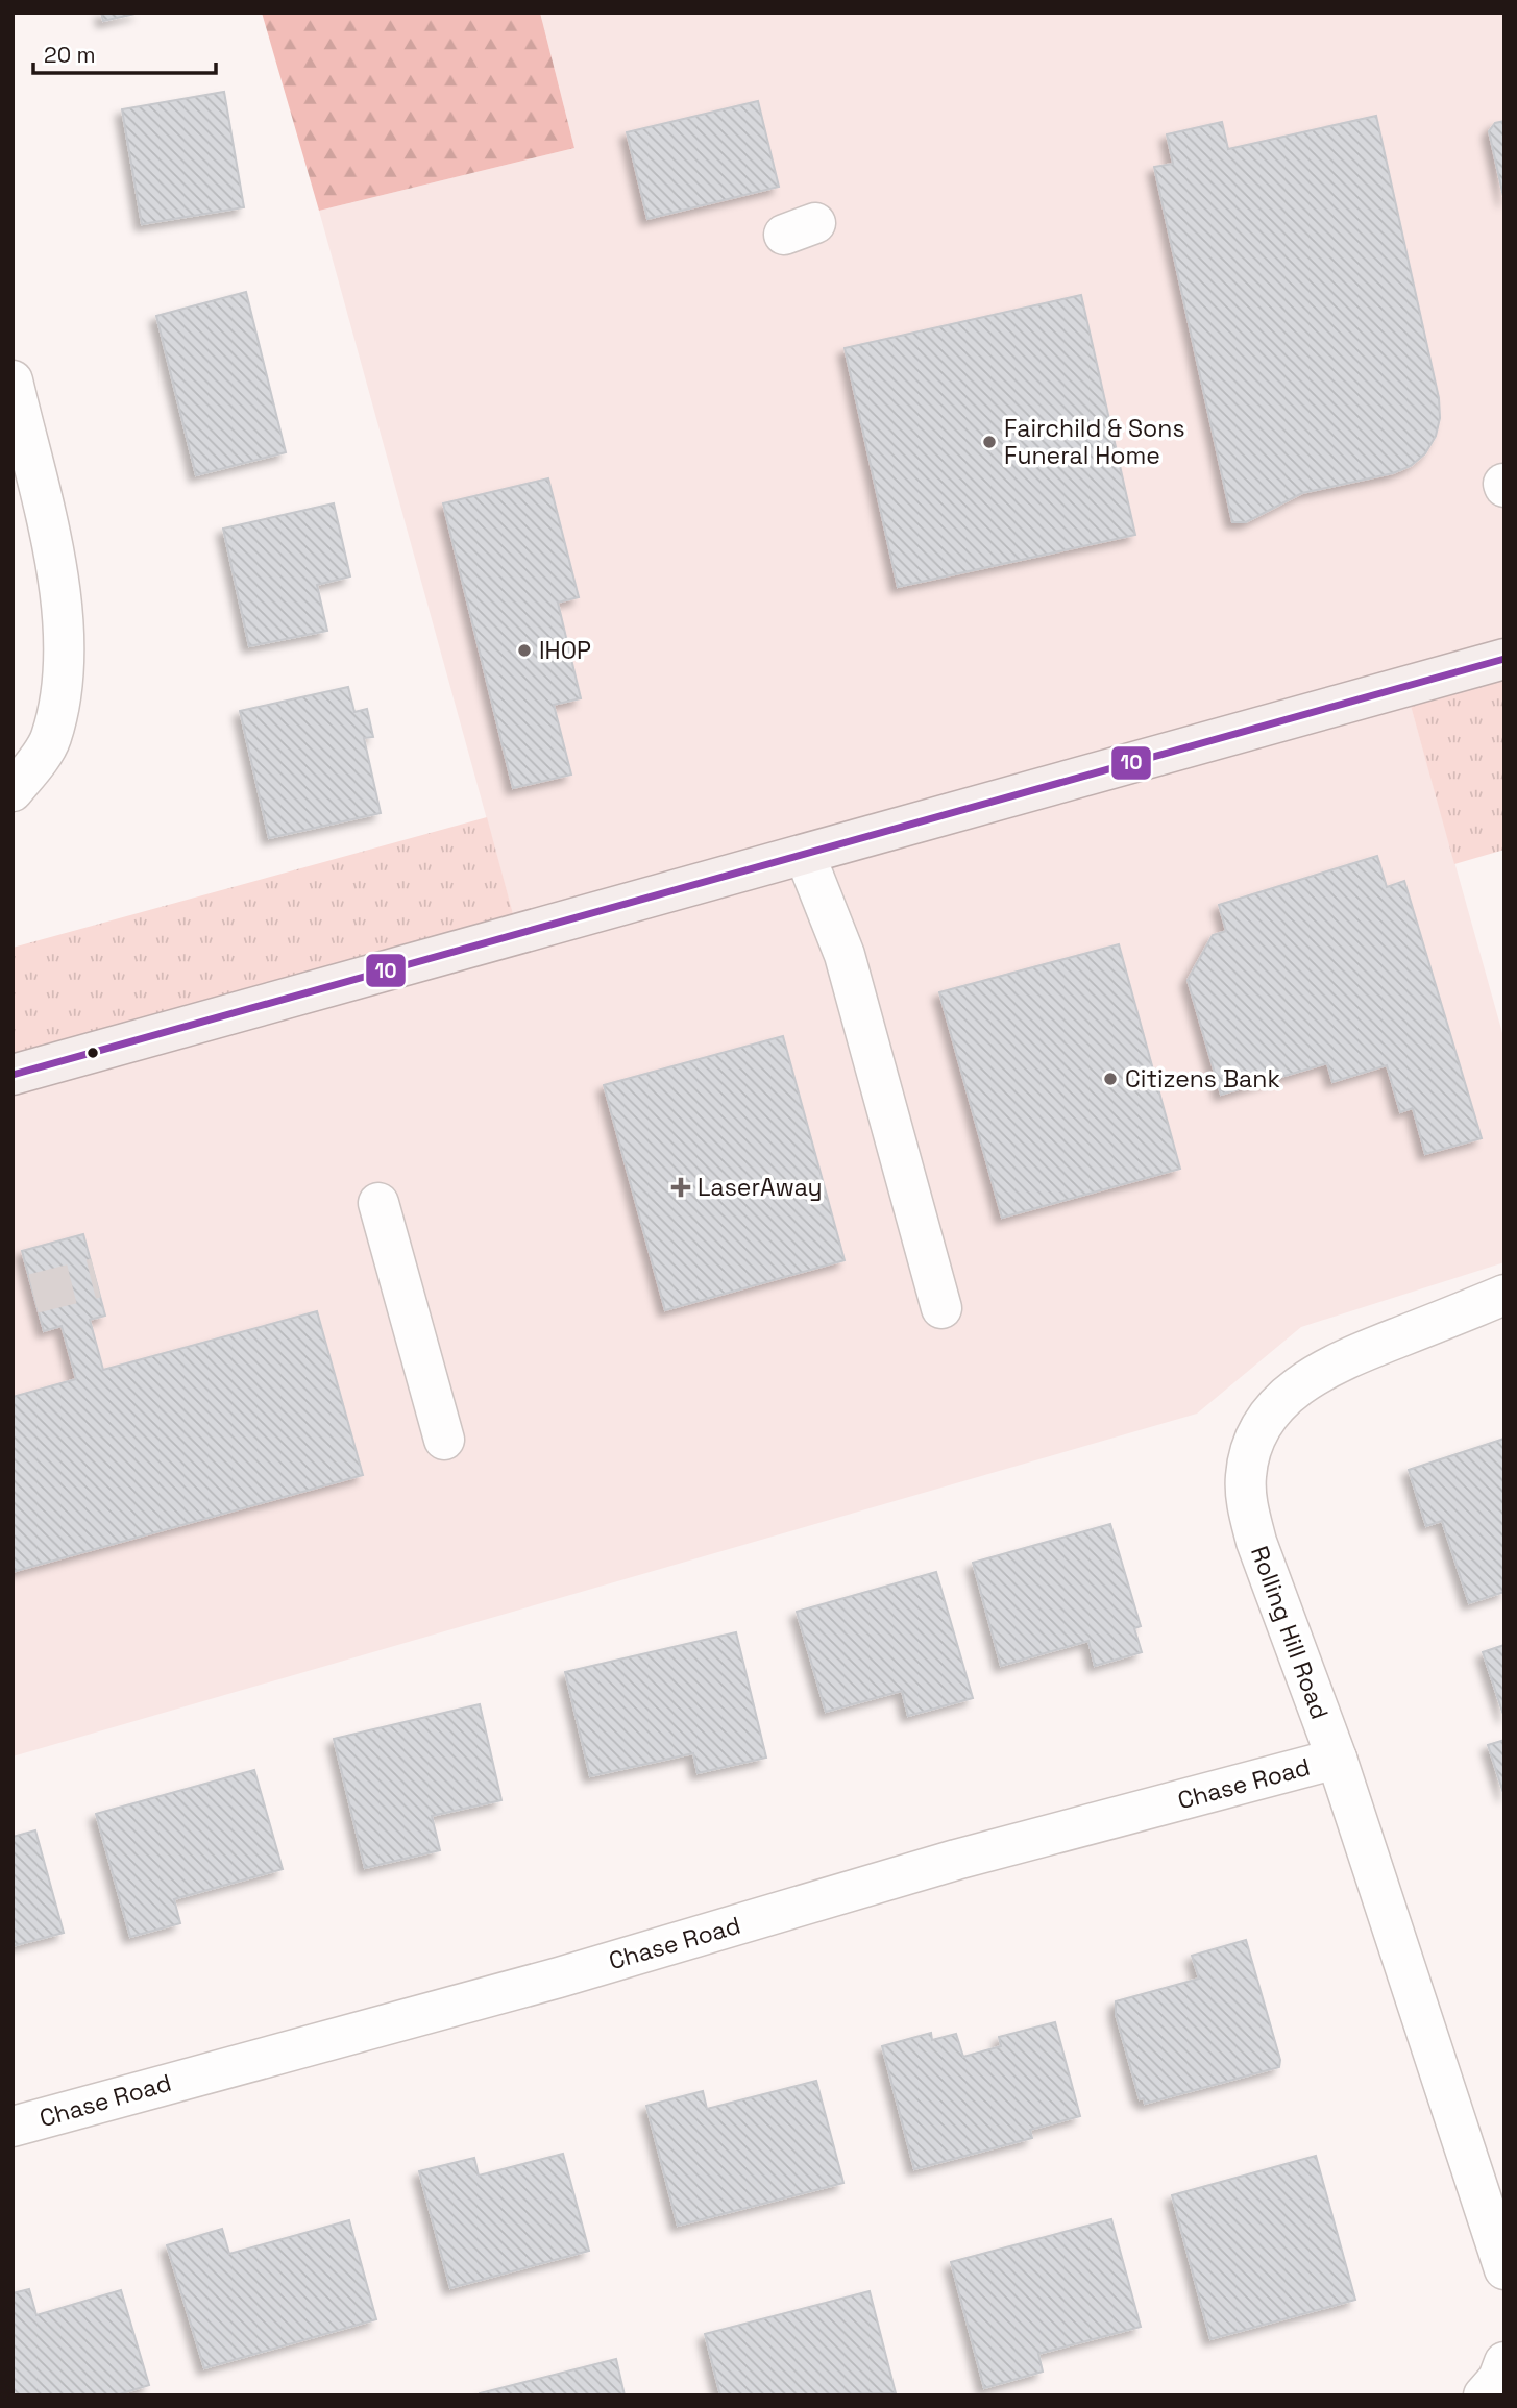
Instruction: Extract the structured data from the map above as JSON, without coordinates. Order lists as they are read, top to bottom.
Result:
{
  "streets": {
    "street": ["Rolling Hill Road", "Chase Road"]
  },
  "crossings": [
    ["Rolling Hill Road", "Chase Road"]
  ],
  "places": {
    "other": ["Fairchild & Sons Funeral Home", "IHOP", "Citizens Bank"],
    "health": ["LaserAway"]
  },
  "lines": ["transit line 10"],
  "scale_bar": "20 m"
}
